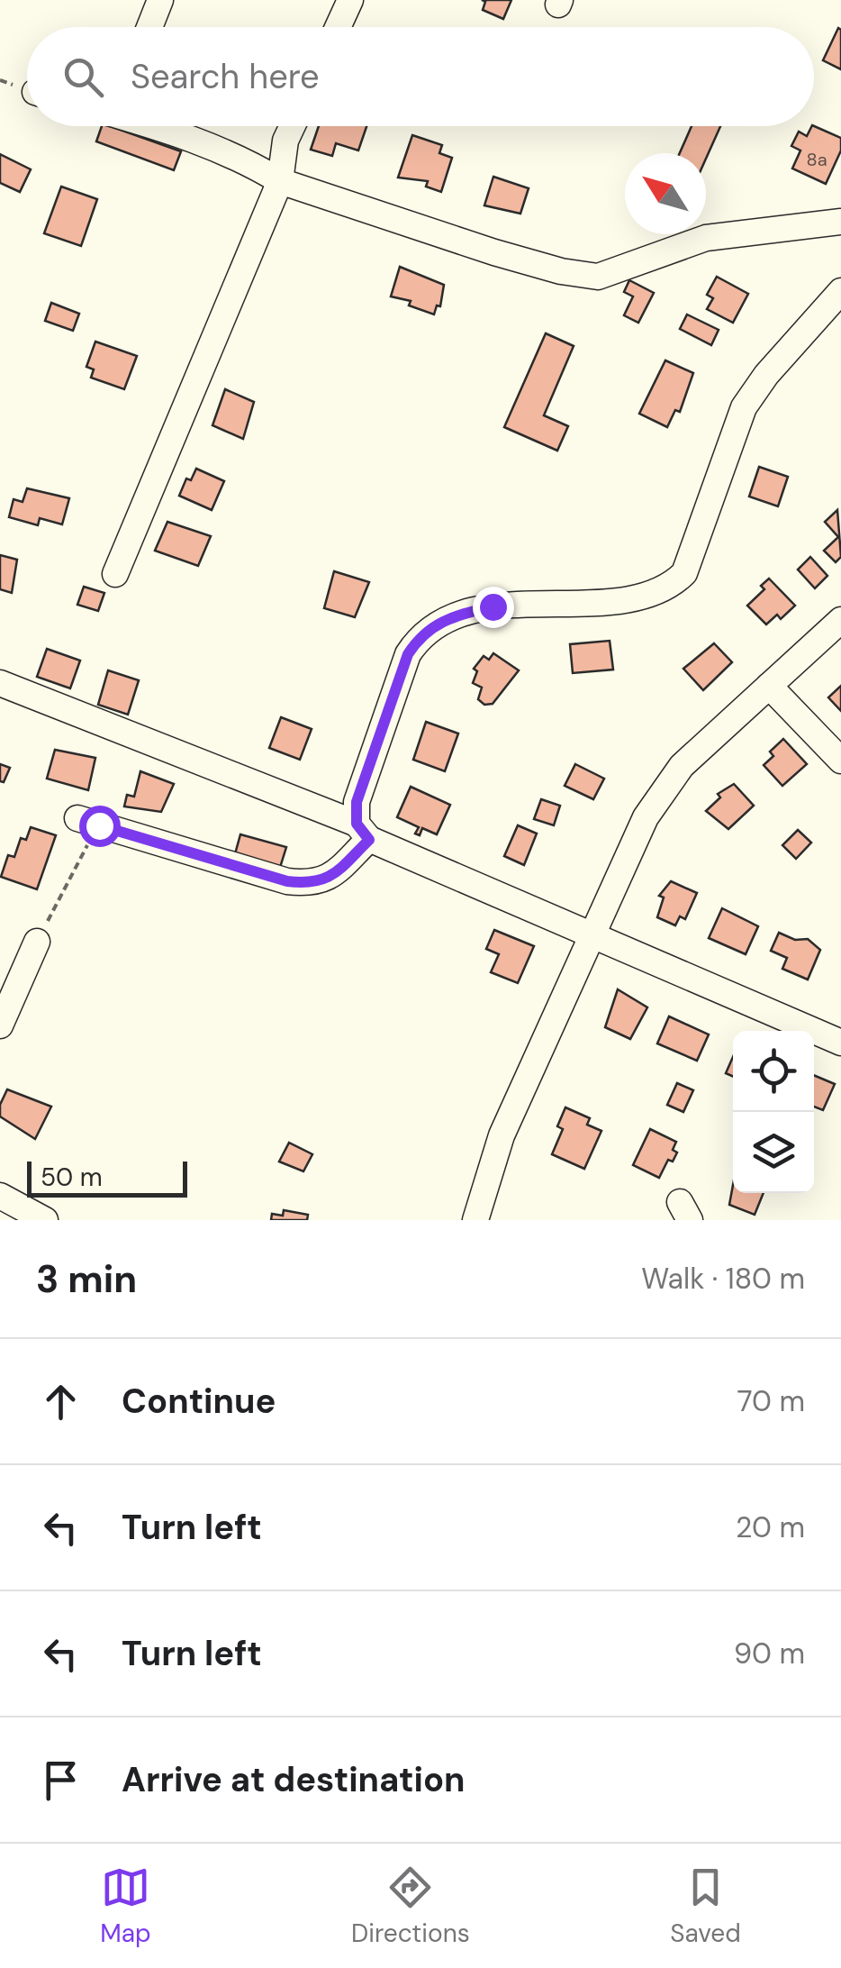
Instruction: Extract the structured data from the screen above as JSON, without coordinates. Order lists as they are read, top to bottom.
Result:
{
  "house_numbers": ["8a"],
  "scale_bar": "50 m",
  "north": "top left",
  "page": {
    "search": "Search here",
    "scale": "50 m",
    "heading": ["3 min", "Walk · 180 m"],
    "list": [
      ["Continue", "70 m"],
      ["Turn left", "20 m"],
      ["Turn left", "90 m"],
      "Arrive at destination"
    ],
    "nav": ["Map", "Directions", "Saved"]
  }
}
